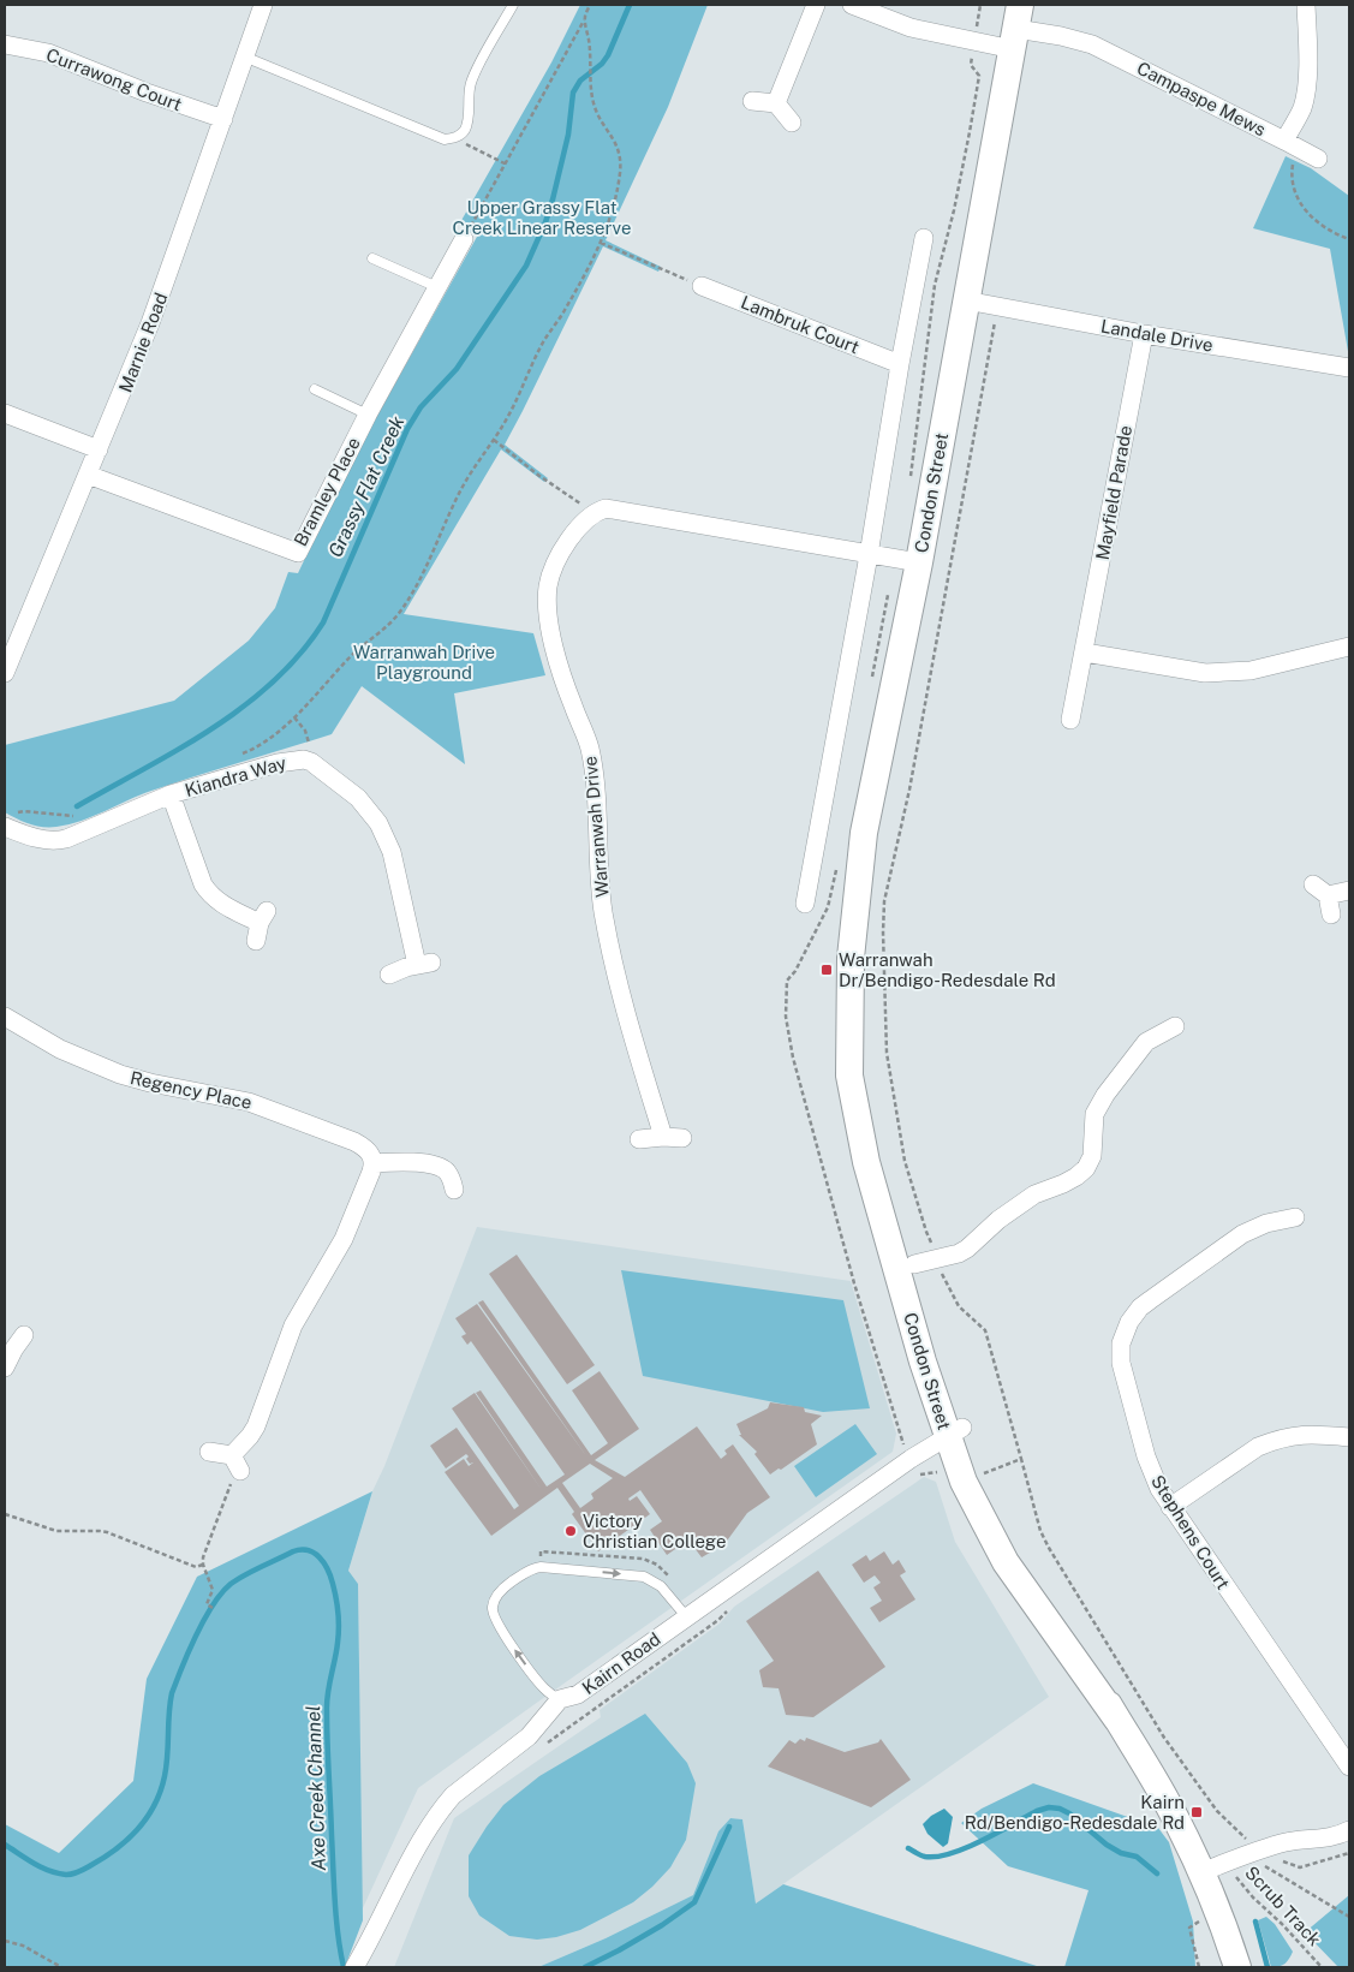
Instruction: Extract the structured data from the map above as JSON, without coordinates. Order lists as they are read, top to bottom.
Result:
{
  "streets": {
    "main road": ["Condon Street"],
    "street": [
      "Currawong Court",
      "Campaspe Mews",
      "Lambruk Court",
      "Landale Drive",
      "Marnie Road",
      "Bramley Place",
      "Mayfield Parade",
      "Kiandra Way",
      "Warranwah Drive",
      "Regency Place",
      "Stephens Court",
      "Kairn Road"
    ],
    "path": ["Scrub Track"]
  },
  "crossings": [
    ["Currawong Court", "Marnie Road"],
    ["Campaspe Mews", "Condon Street"],
    ["Landale Drive", "Condon Street"],
    ["Landale Drive", "Mayfield Parade"],
    ["Marnie Road", "Bramley Place"],
    ["Condon Street", "Kairn Road"],
    ["Condon Street", "Scrub Track"]
  ],
  "water": ["Grassy Flat Creek", "Axe Creek Channel"],
  "parks": ["Upper Grassy Flat Creek Linear Reserve", "Warranwah Drive Playground"],
  "places": {
    "transit": ["Warranwah Dr/Bendigo-Redesdale Rd", "Kairn Rd/Bendigo-Redesdale Rd"],
    "other": ["Victory Christian College"]
  }
}
